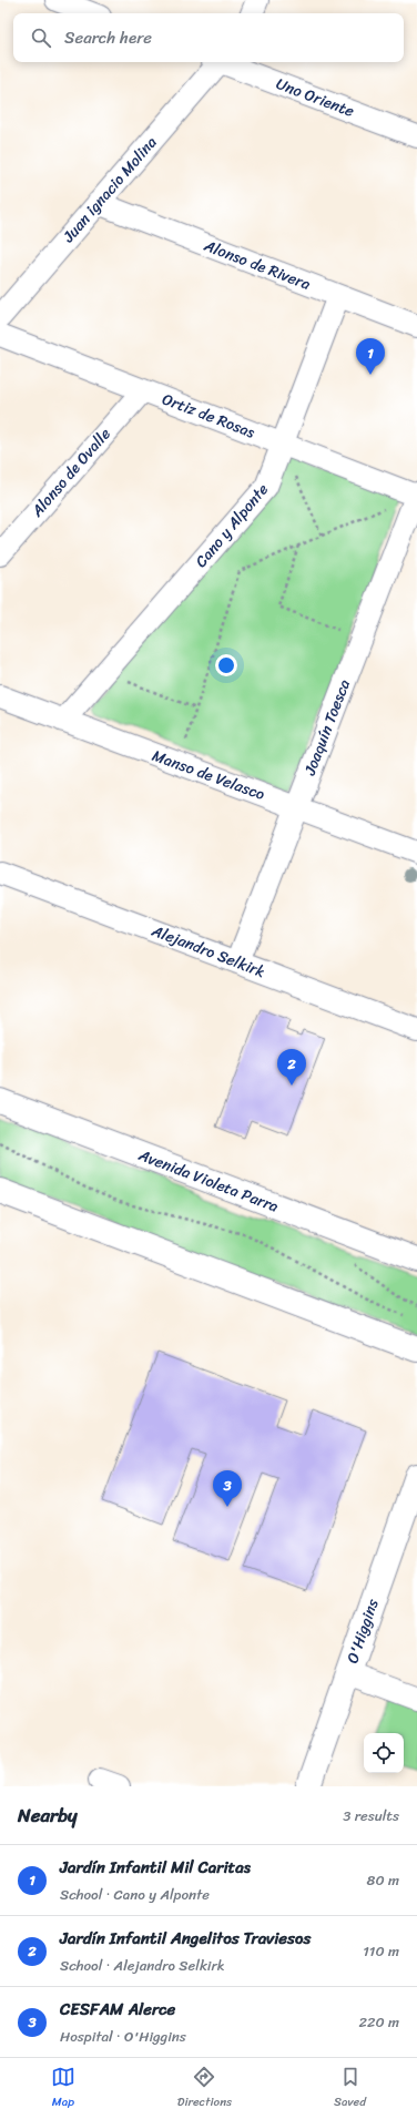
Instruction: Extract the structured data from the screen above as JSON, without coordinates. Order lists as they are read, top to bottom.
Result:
{
  "streets": {
    "main road": ["Avenida Violeta Parra", "O'Higgins"],
    "street": [
      "Uno Oriente",
      "Juan ignacio Molina",
      "Alonso de Rivera",
      "Ortiz de Rosas",
      "Alonso de Ovalle",
      "Cano y Alponte",
      "Joaquín Toesca",
      "Manso de Velasco",
      "Alejandro Selkirk"
    ]
  },
  "crossings": [
    ["Juan ignacio Molina", "Alonso de Rivera"],
    ["Alonso de Rivera", "Cano y Alponte"],
    ["Ortiz de Rosas", "Alonso de Ovalle"],
    ["Ortiz de Rosas", "Cano y Alponte"],
    ["Ortiz de Rosas", "Joaquín Toesca"],
    ["Cano y Alponte", "Manso de Velasco"],
    ["Joaquín Toesca", "Manso de Velasco"],
    ["Joaquín Toesca", "Alejandro Selkirk"]
  ],
  "page": {
    "search": "Search here",
    "pins": ["1", "2", "3"],
    "heading": ["Nearby", "3 results"],
    "list": [
      {
        "mark": "1",
        "name": "Jardín Infantil Mil Caritas",
        "note": "School · Cano y Alponte",
        "value": "80 m"
      },
      {
        "mark": "2",
        "name": "Jardín Infantil Angelitos Traviesos",
        "note": "School · Alejandro Selkirk",
        "value": "110 m"
      },
      {
        "mark": "3",
        "name": "CESFAM Alerce",
        "note": "Hospital · O'Higgins",
        "value": "220 m"
      }
    ],
    "nav": ["Map", "Directions", "Saved"]
  }
}
